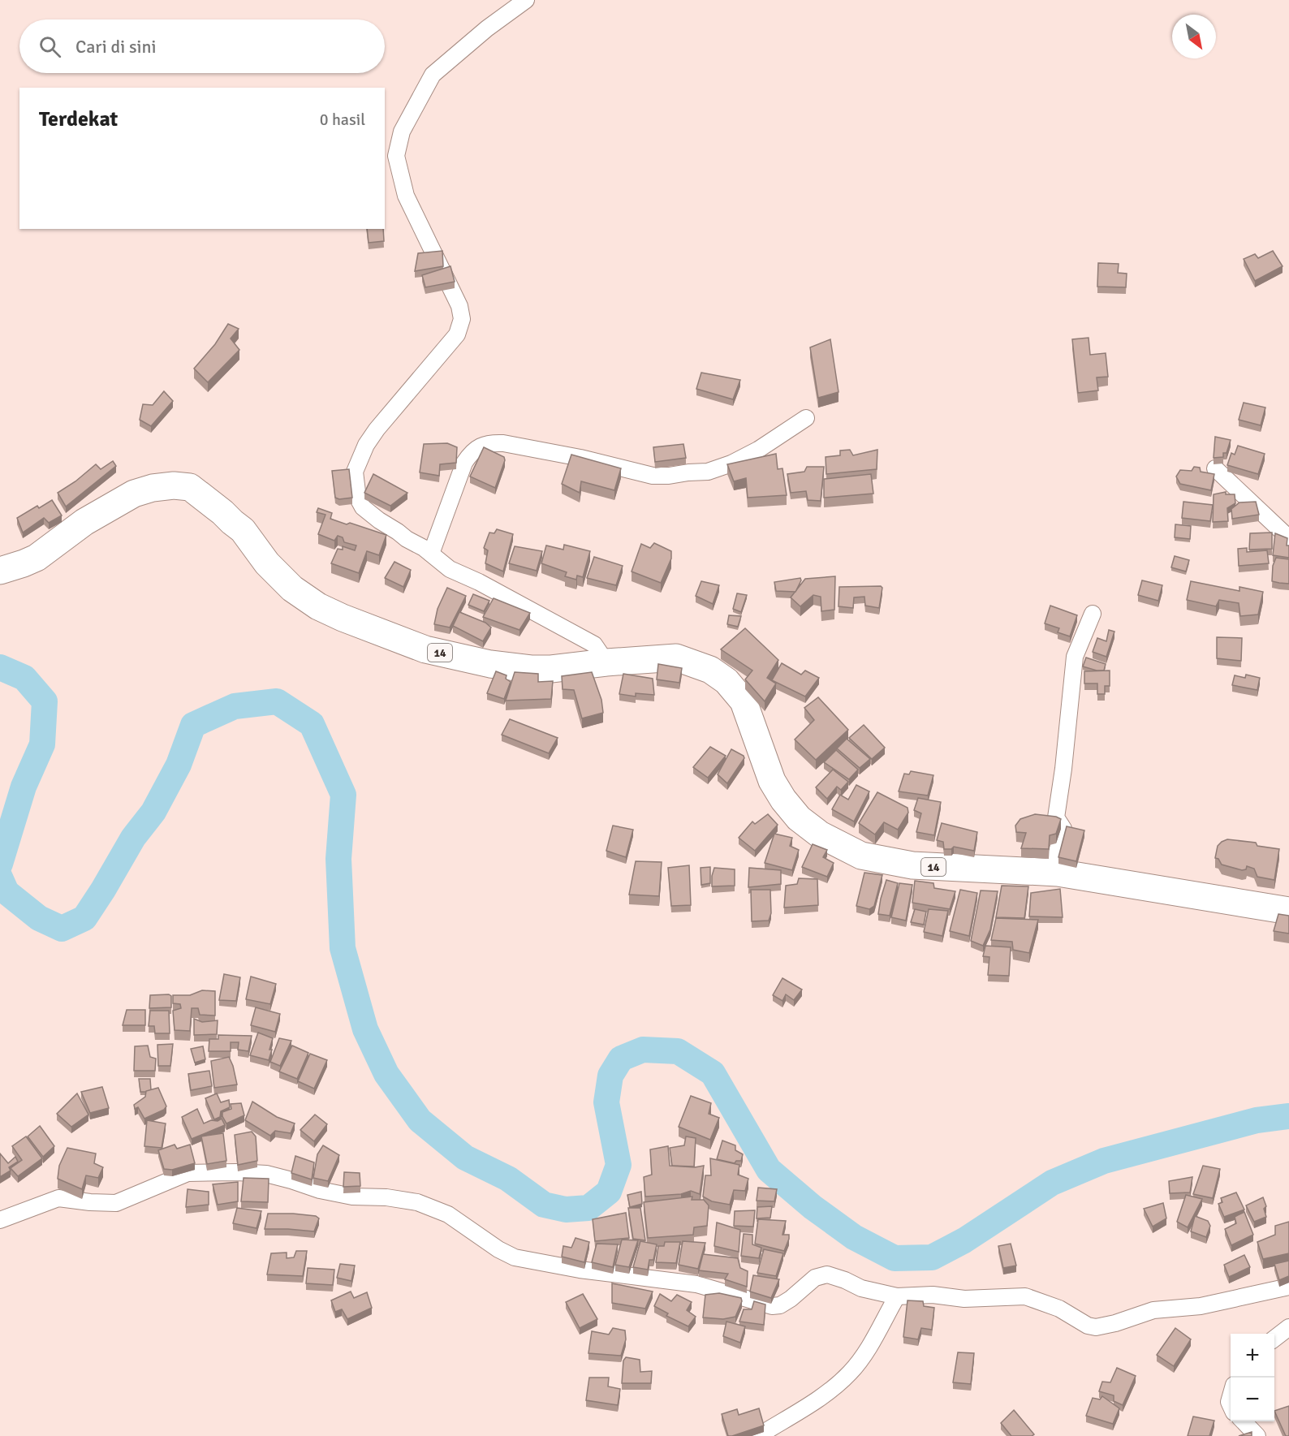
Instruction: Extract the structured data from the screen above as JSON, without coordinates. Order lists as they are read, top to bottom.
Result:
{
  "streets": {
    "highway": ["14"]
  },
  "north": "bottom right",
  "page": {
    "search": "Cari di sini",
    "heading": ["Terdekat", "0 hasil"],
    "map_buttons": ["+", "−"]
  }
}
